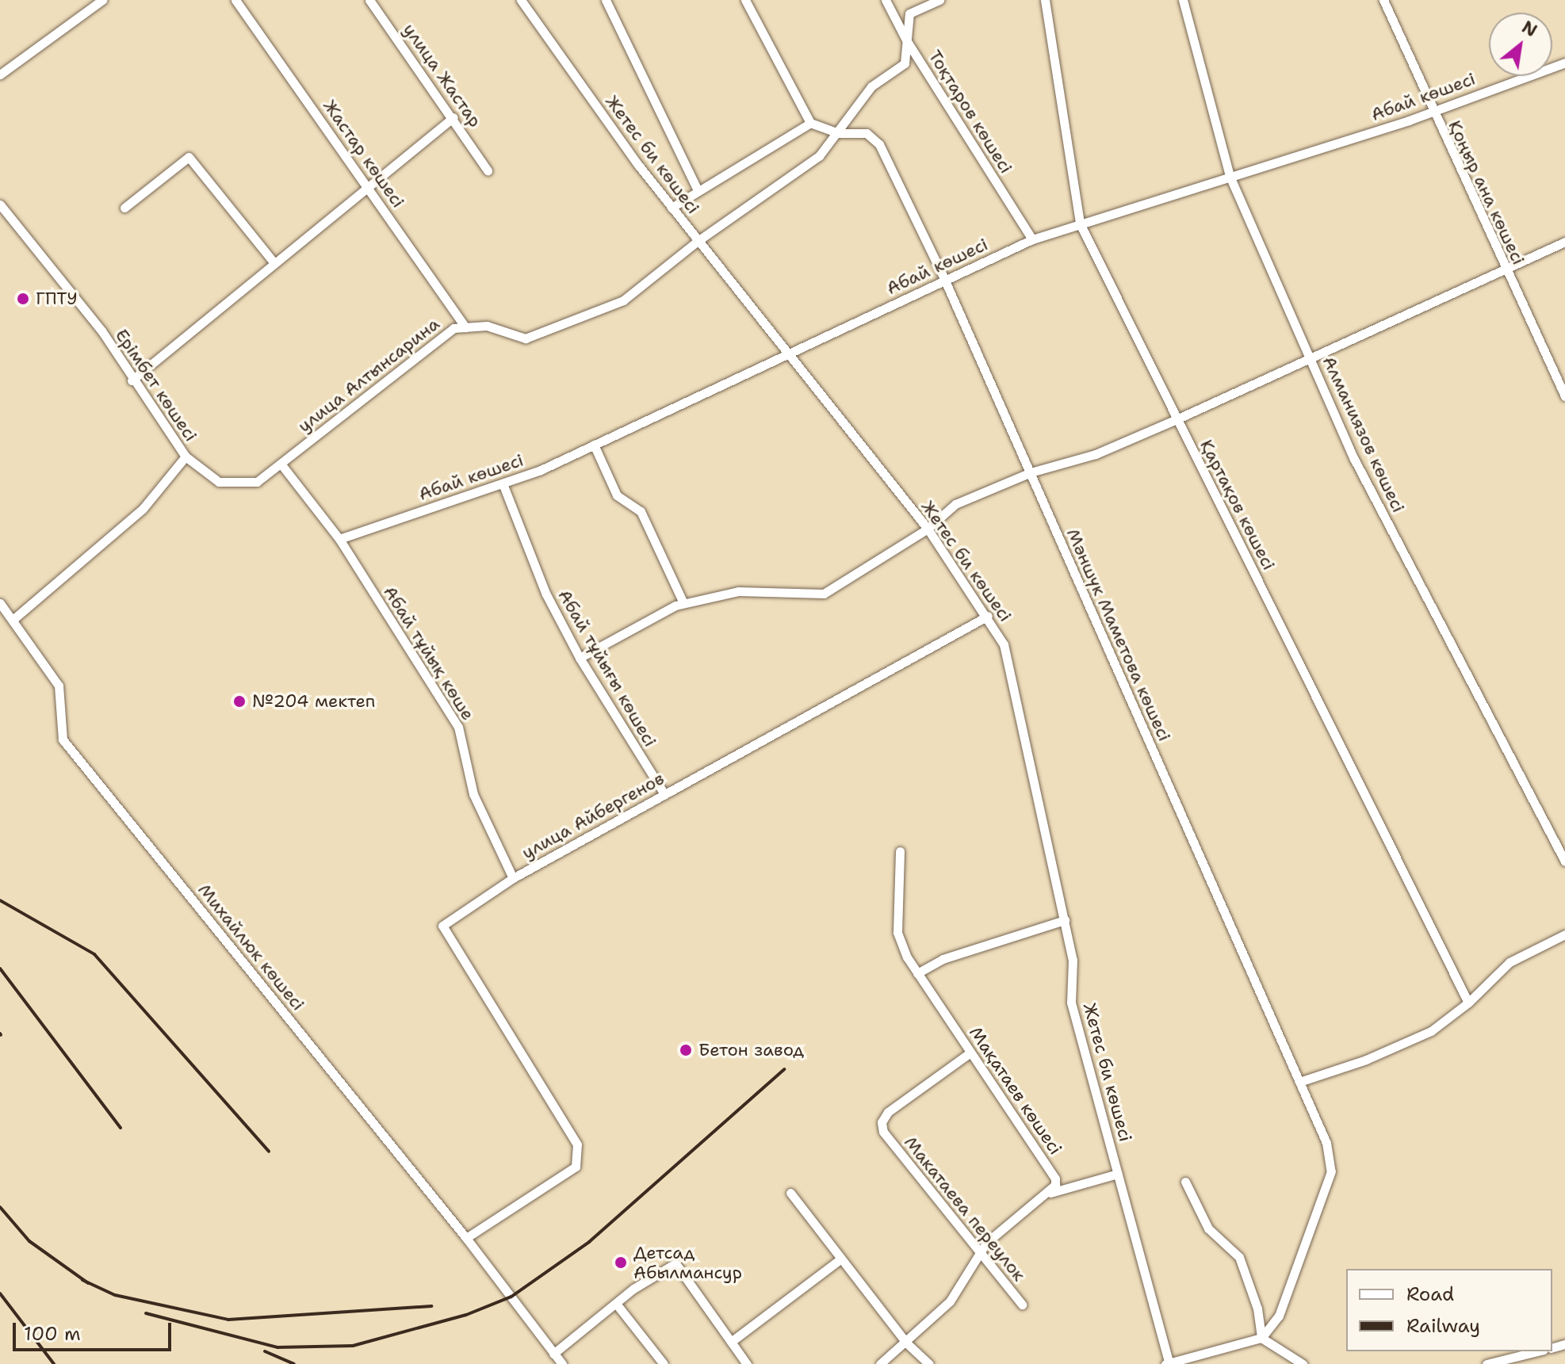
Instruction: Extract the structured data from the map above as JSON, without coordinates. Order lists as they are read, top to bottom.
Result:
{
  "streets": {
    "street": [
      "улица Жастар",
      "Абай көшесі",
      "Тоқтаров көшесі",
      "Жастар көшесі",
      "Жетес би көшесі",
      "Қоңыр ана көшесі",
      "улица Алтынсарина",
      "Ерімбет көшесі",
      "Алманиязов көшесі",
      "Қартақов көшесі",
      "Мәншүк Маметова көшесі",
      "Абай тұйық көше",
      "Абай тұйығы көшесі",
      "улица Айбергенов",
      "Михайлюк көшесі",
      "Мақатаев көшесі",
      "Макатаева переулок"
    ]
  },
  "crossings": [
    ["Абай көшесі", "Тоқтаров көшесі"],
    ["Абай көшесі", "Жетес би көшесі"],
    ["Абай көшесі", "Қоңыр ана көшесі"],
    ["Абай көшесі", "Алманиязов көшесі"],
    ["Абай көшесі", "Қартақов көшесі"],
    ["Абай көшесі", "Мәншүк Маметова көшесі"],
    ["Абай көшесі", "Абай тұйық көше"],
    ["Абай көшесі", "Абай тұйығы көшесі"],
    ["Тоқтаров көшесі", "улица Алтынсарина"],
    ["Жастар көшесі", "улица Алтынсарина"],
    ["Жетес би көшесі", "улица Алтынсарина"],
    ["Жетес би көшесі", "улица Айбергенов"],
    ["улица Алтынсарина", "Ерімбет көшесі"],
    ["улица Алтынсарина", "Мәншүк Маметова көшесі"],
    ["улица Алтынсарина", "Абай тұйық көше"],
    ["Ерімбет көшесі", "Михайлюк көшесі"],
    ["Абай тұйық көше", "улица Айбергенов"],
    ["Абай тұйығы көшесі", "улица Айбергенов"],
    ["улица Айбергенов", "Михайлюк көшесі"],
    ["Мақатаев көшесі", "Макатаева переулок"]
  ],
  "places": [
    "ГПТУ",
    "№204 мектеп",
    "Бетон завод",
    "Детсад Абылмансур"
  ],
  "legend": ["Road", "Railway"],
  "scale_bar": "100 m",
  "north": "top right"
}
